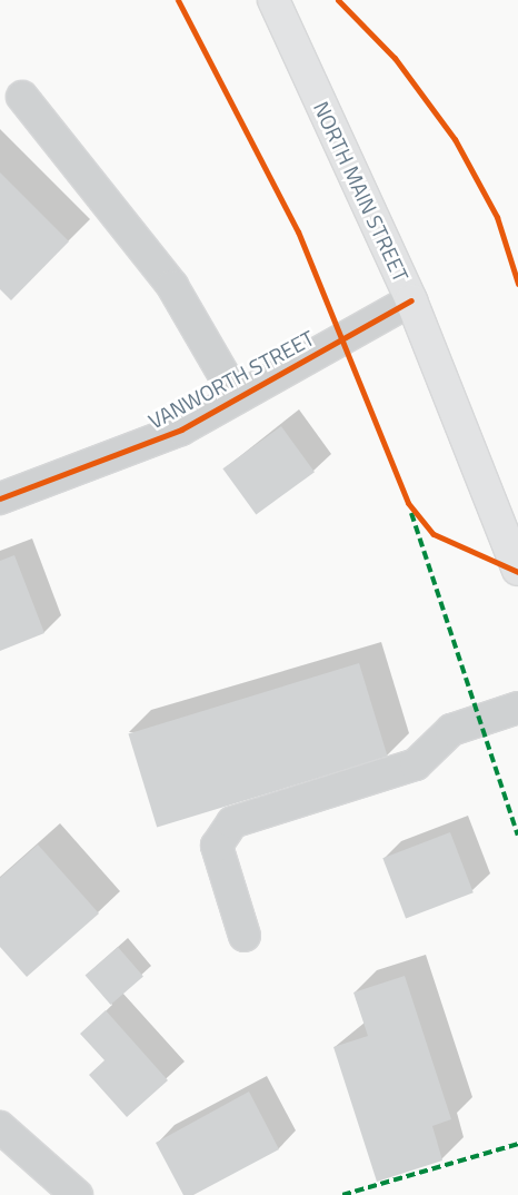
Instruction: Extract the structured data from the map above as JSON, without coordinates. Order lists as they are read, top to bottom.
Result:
{
  "streets": {
    "main road": ["NORTH MAIN STREET"],
    "street": ["VANWORTH STREET"]
  },
  "crossings": [
    ["NORTH MAIN STREET", "VANWORTH STREET"]
  ]
}
